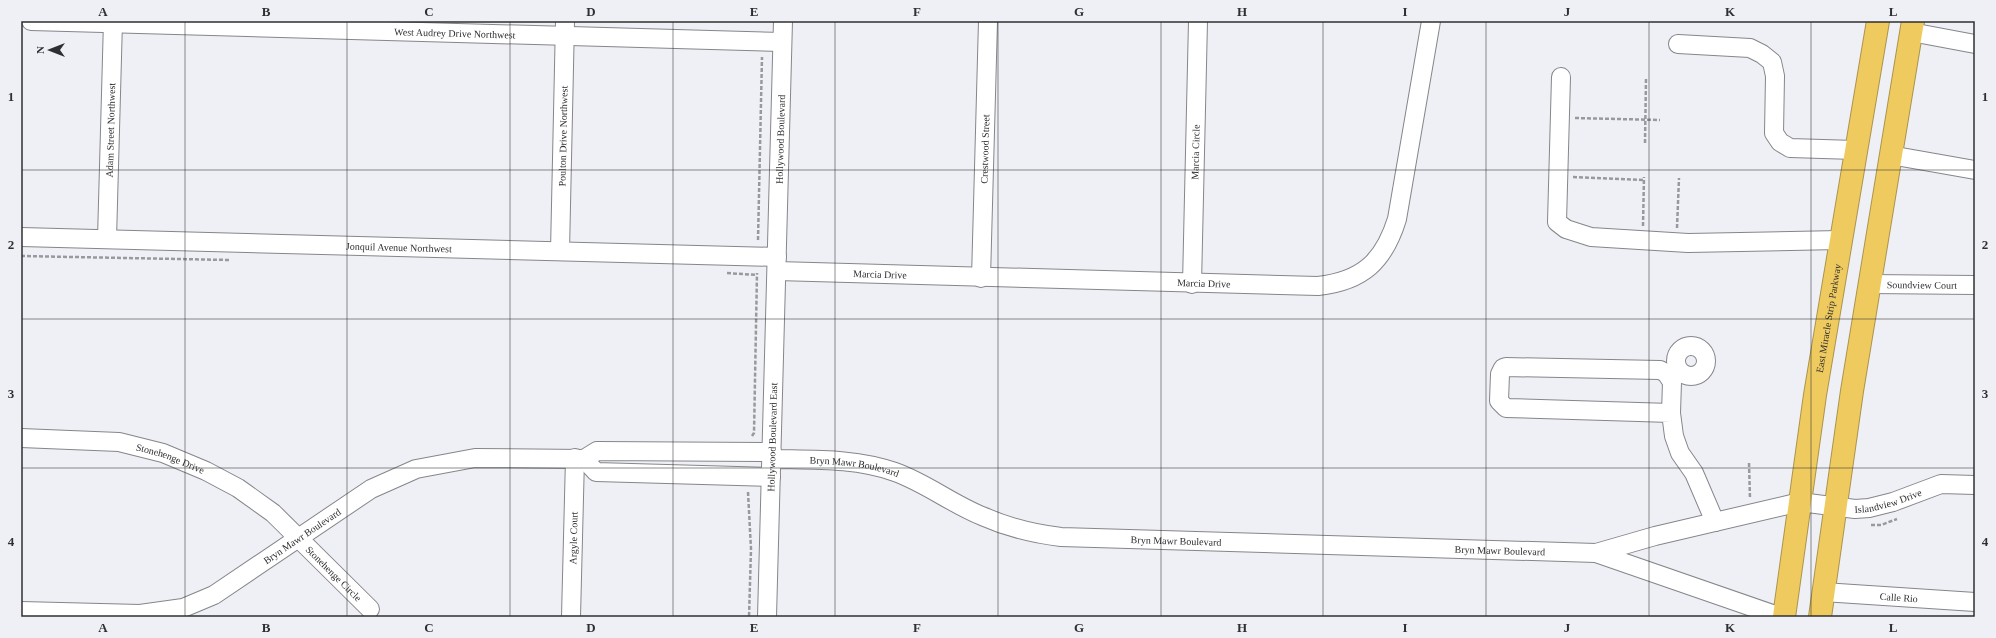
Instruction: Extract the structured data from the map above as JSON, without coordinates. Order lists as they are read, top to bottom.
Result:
{
  "streets": {
    "highway": ["East Miracle Strip Parkway"],
    "street": [
      "West Audrey Drive Northwest",
      "Adam Street Northwest",
      "Poulton Drive Northwest",
      "Hollywood Boulevard",
      "Crestwood Street",
      "Marcia Circle",
      "Jonquil Avenue Northwest",
      "Marcia Drive",
      "Soundview Court",
      "Hollywood Boulevard East",
      "Stonehenge Drive",
      "Bryn Mawr Boulevard",
      "Islandview Drive",
      "Argyle Court",
      "Stonehenge Circle",
      "Calle Rio"
    ]
  },
  "crossings": [
    ["West Audrey Drive Northwest", "Adam Street Northwest"],
    ["West Audrey Drive Northwest", "Poulton Drive Northwest"],
    ["West Audrey Drive Northwest", "Hollywood Boulevard"],
    ["Adam Street Northwest", "Jonquil Avenue Northwest"],
    ["Poulton Drive Northwest", "Jonquil Avenue Northwest"],
    ["Hollywood Boulevard", "Jonquil Avenue Northwest"],
    ["Hollywood Boulevard", "Marcia Drive"],
    ["Hollywood Boulevard", "Hollywood Boulevard East"],
    ["Crestwood Street", "Marcia Drive"],
    ["Marcia Circle", "Marcia Drive"],
    ["Jonquil Avenue Northwest", "Marcia Drive"],
    ["Jonquil Avenue Northwest", "Hollywood Boulevard East"],
    ["Marcia Drive", "Hollywood Boulevard East"],
    ["East Miracle Strip Parkway", "Bryn Mawr Boulevard"],
    ["East Miracle Strip Parkway", "Islandview Drive"],
    ["Hollywood Boulevard East", "Bryn Mawr Boulevard"],
    ["Stonehenge Drive", "Bryn Mawr Boulevard"],
    ["Stonehenge Drive", "Stonehenge Circle"],
    ["Bryn Mawr Boulevard", "Islandview Drive"],
    ["Bryn Mawr Boulevard", "Argyle Court"],
    ["Bryn Mawr Boulevard", "Stonehenge Circle"]
  ],
  "north": "left",
  "grid": {
    "columns": [
      "A",
      "B",
      "C",
      "D",
      "E",
      "F",
      "G",
      "H",
      "I",
      "J",
      "K",
      "L"
    ],
    "rows": [
      "1",
      "2",
      "3",
      "4"
    ]
  }
}
